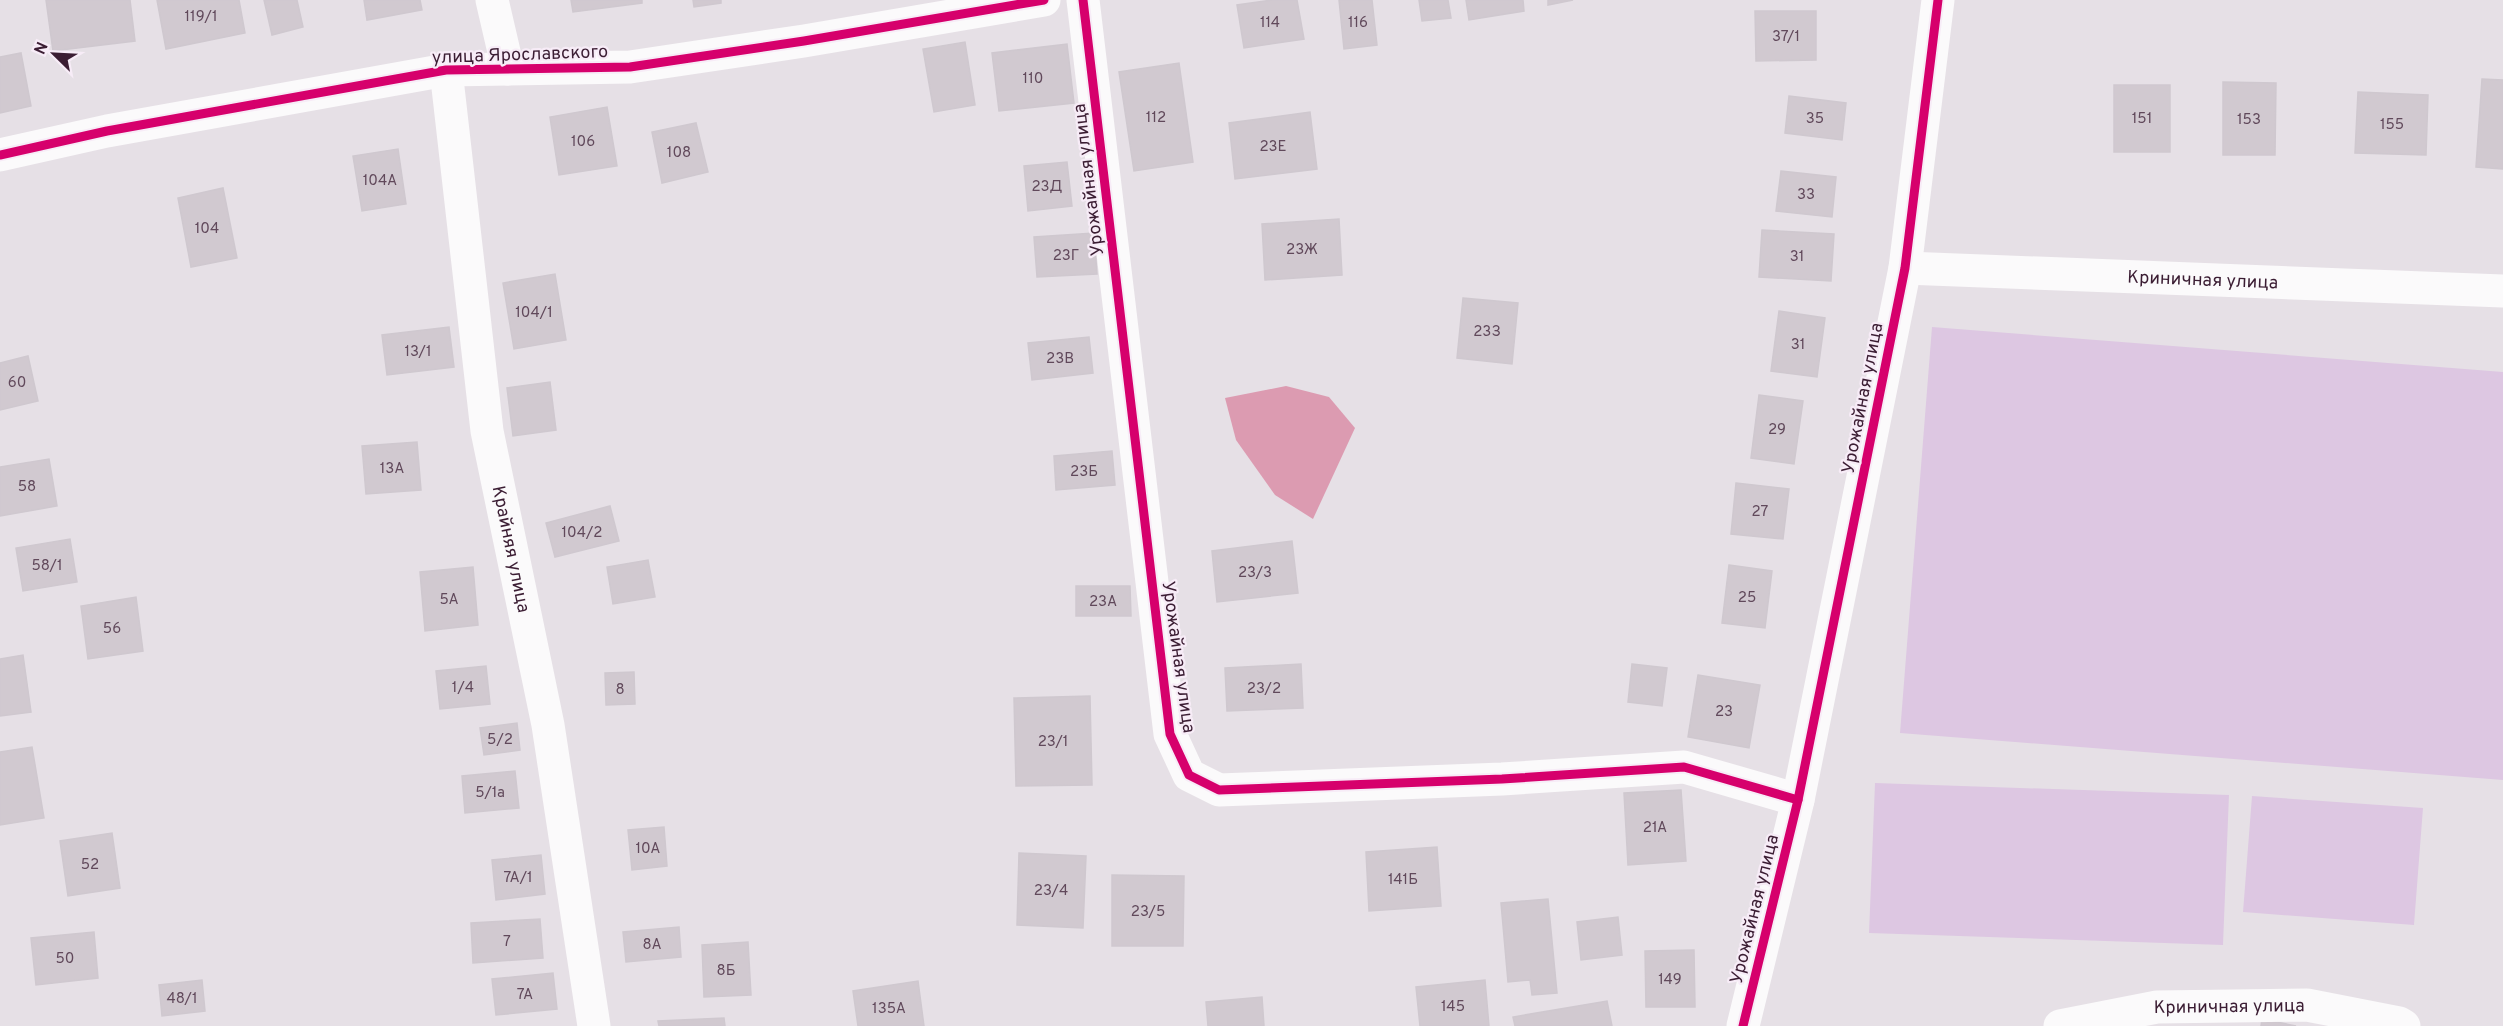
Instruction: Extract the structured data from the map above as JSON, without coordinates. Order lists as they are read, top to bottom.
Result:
{
  "streets": {
    "street": [
      "улица Ярославского",
      "Урожайная улица",
      "Криничная улица",
      "Крайняя улица"
    ]
  },
  "crossings": [
    ["улица Ярославского", "Крайняя улица"],
    ["Урожайная улица", "Криничная улица"]
  ],
  "house_numbers": [
    "119/1",
    "114",
    "116",
    "37/1",
    "110",
    "112",
    "35",
    "151",
    "153",
    "155",
    "106",
    "23Е",
    "108",
    "104А",
    "23Д",
    "33",
    "104",
    "23Ж",
    "23Г",
    "31",
    "104/1",
    "23З",
    "31",
    "13/1",
    "23В",
    "60",
    "29",
    "13А",
    "23Б",
    "58",
    "27",
    "104/2",
    "58/1",
    "23/3",
    "25",
    "5А",
    "23А",
    "56",
    "1/4",
    "23/2",
    "8",
    "23",
    "5/2",
    "23/1",
    "5/1а",
    "21А",
    "10А",
    "52",
    "7А/1",
    "141Б",
    "23/4",
    "23/5",
    "7",
    "8А",
    "50",
    "8Б",
    "149",
    "7А",
    "48/1",
    "145",
    "135А"
  ],
  "north": "top left"
}
